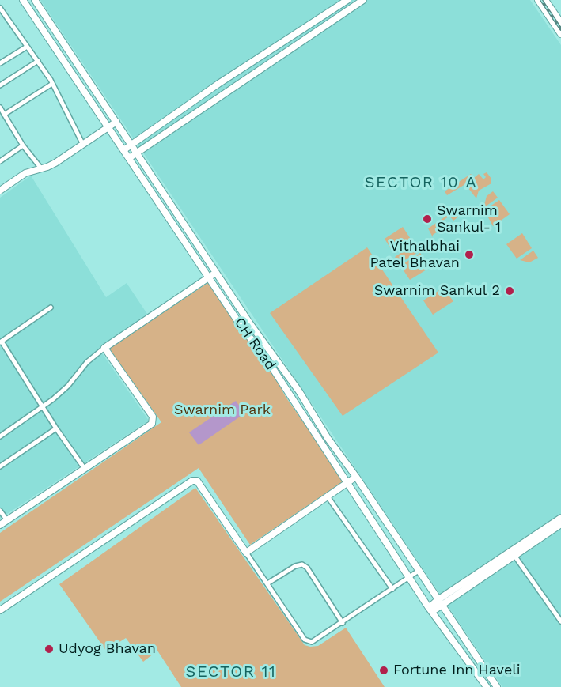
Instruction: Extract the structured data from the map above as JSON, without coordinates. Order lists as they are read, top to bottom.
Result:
{
  "streets": {
    "street": ["CH Road"]
  },
  "districts": ["SECTOR 10 A", "SECTOR 11"],
  "parks": ["Swarnim Park"],
  "places": [
    "Swarnim Sankul- 1",
    "Vithalbhai Patel Bhavan",
    "Swarnim Sankul 2",
    "Udyog Bhavan",
    "Fortune Inn Haveli"
  ]
}
